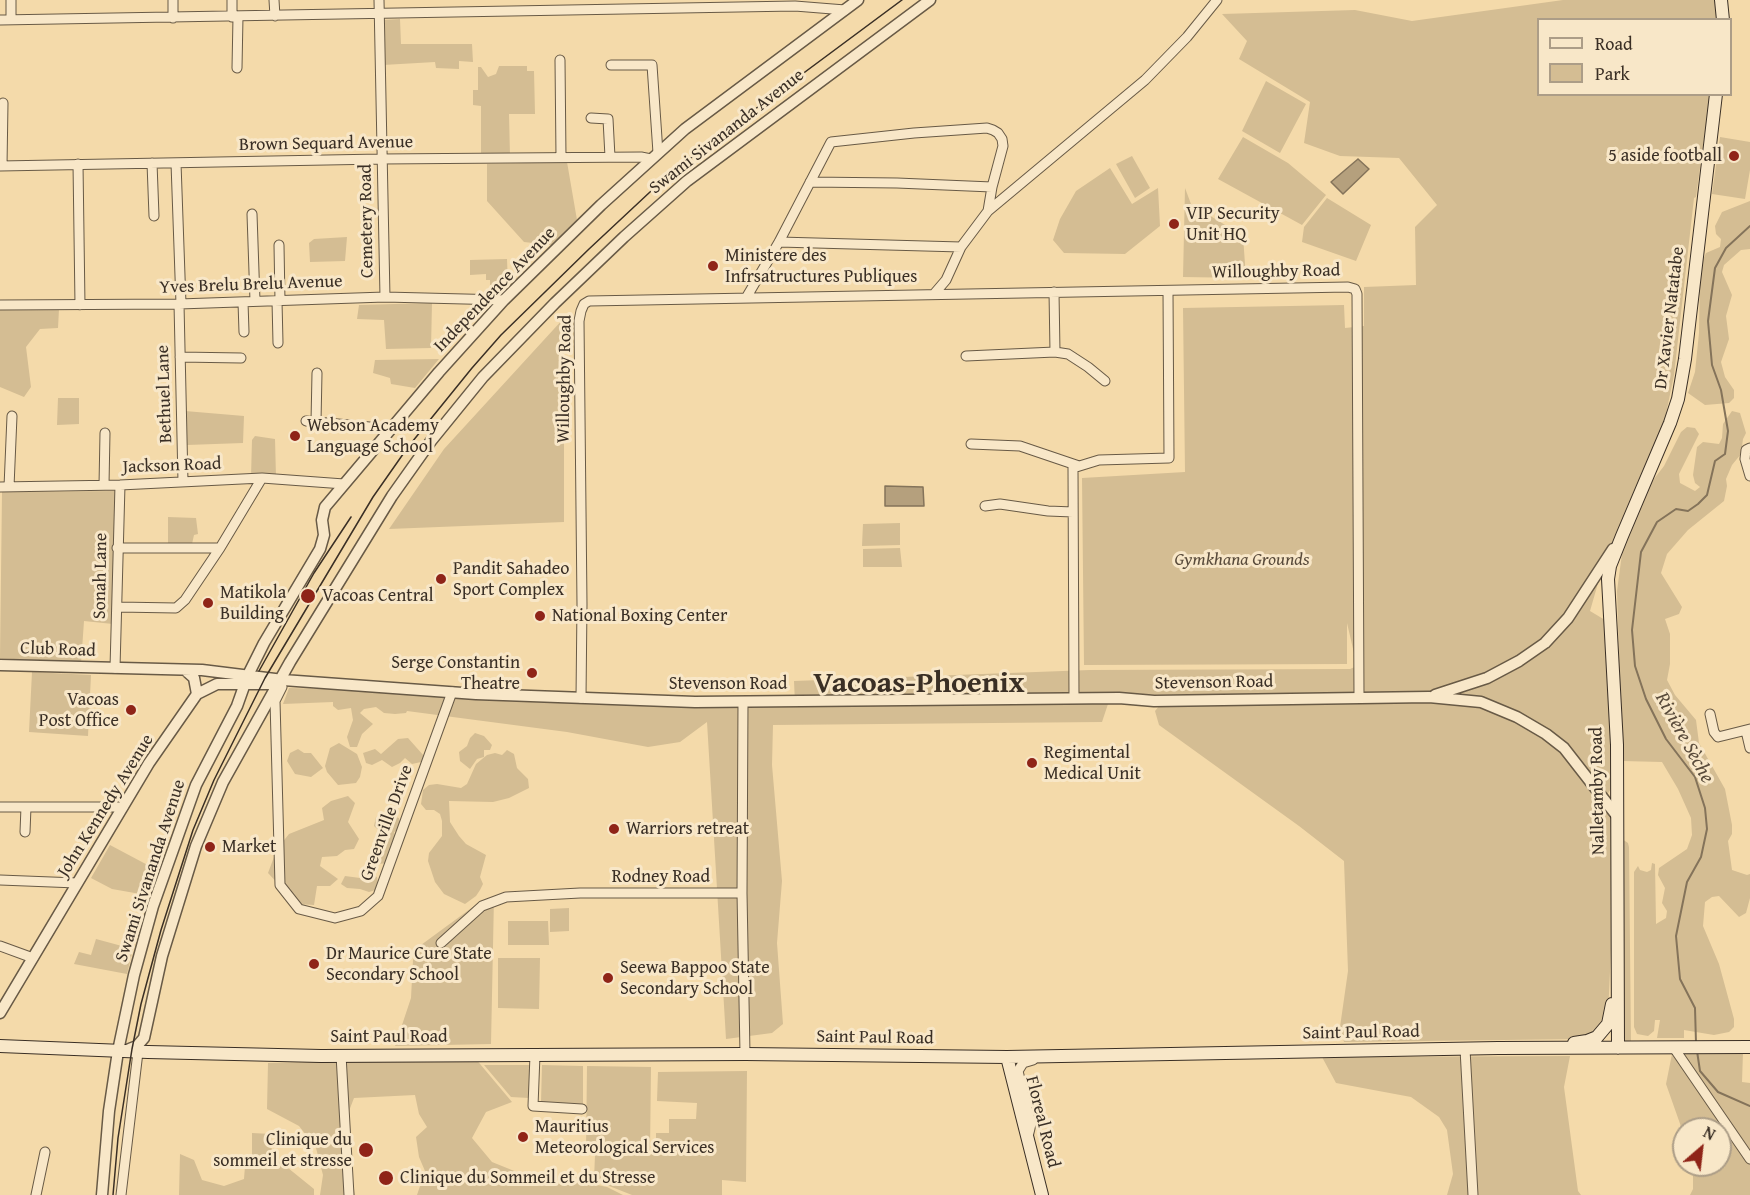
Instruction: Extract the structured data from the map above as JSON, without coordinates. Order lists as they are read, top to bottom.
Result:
{
  "streets": {
    "main road": [
      "Dr Xavier Natatabe",
      "Nalletamby Road",
      "Saint Paul Road",
      "Floreal Road"
    ],
    "street": [
      "Swami Sivananda Avenue",
      "Brown Sequard Avenue",
      "Cemetery Road",
      "Willoughby Road",
      "Yves Brelu Brelu Avenue",
      "Independence Avenue",
      "Bethuel Lane",
      "Jackson Road",
      "Sonah Lane",
      "Club Road",
      "Stevenson Road",
      "John Kennedy Avenue",
      "Greenville Drive",
      "Rodney Road"
    ]
  },
  "crossings": [
    ["Swami Sivananda Avenue", "Independence Avenue"],
    ["Swami Sivananda Avenue", "Club Road"],
    ["Swami Sivananda Avenue", "Stevenson Road"],
    ["Swami Sivananda Avenue", "Greenville Drive"],
    ["Swami Sivananda Avenue", "Saint Paul Road"],
    ["Brown Sequard Avenue", "Cemetery Road"],
    ["Brown Sequard Avenue", "Independence Avenue"],
    ["Brown Sequard Avenue", "Bethuel Lane"],
    ["Cemetery Road", "Yves Brelu Brelu Avenue"],
    ["Willoughby Road", "Stevenson Road"],
    ["Yves Brelu Brelu Avenue", "Independence Avenue"],
    ["Yves Brelu Brelu Avenue", "Bethuel Lane"],
    ["Independence Avenue", "Jackson Road"],
    ["Independence Avenue", "Club Road"],
    ["Dr Xavier Natatabe", "Stevenson Road"],
    ["Dr Xavier Natatabe", "Nalletamby Road"],
    ["Bethuel Lane", "Jackson Road"],
    ["Jackson Road", "Sonah Lane"],
    ["Sonah Lane", "Club Road"],
    ["Stevenson Road", "Nalletamby Road"],
    ["Stevenson Road", "Greenville Drive"],
    ["Nalletamby Road", "Saint Paul Road"],
    ["Saint Paul Road", "Floreal Road"]
  ],
  "districts": ["Vacoas-Phoenix"],
  "water": ["Rivière Sèche"],
  "parks": ["Gymkhana Grounds"],
  "places": [
    "5 aside football",
    "VIP Security Unit HQ",
    "Ministere des Infrsatructures Publiques",
    "Webson Academy Language School",
    "Pandit Sahadeo Sport Complex",
    "Vacoas Central",
    "Matikola Building",
    "National Boxing Center",
    "Serge Constantin Theatre",
    "Vacoas Post Office",
    "Regimental Medical Unit",
    "Warriors retreat",
    "Market",
    "Dr Maurice Cure State Secondary School",
    "Seewa Bappoo State Secondary School",
    "Mauritius Meteorological Services",
    "Clinique du sommeil et stresse",
    "Clinique du Sommeil et du Stresse"
  ],
  "legend": ["Road", "Park"],
  "north": "top right"
}
